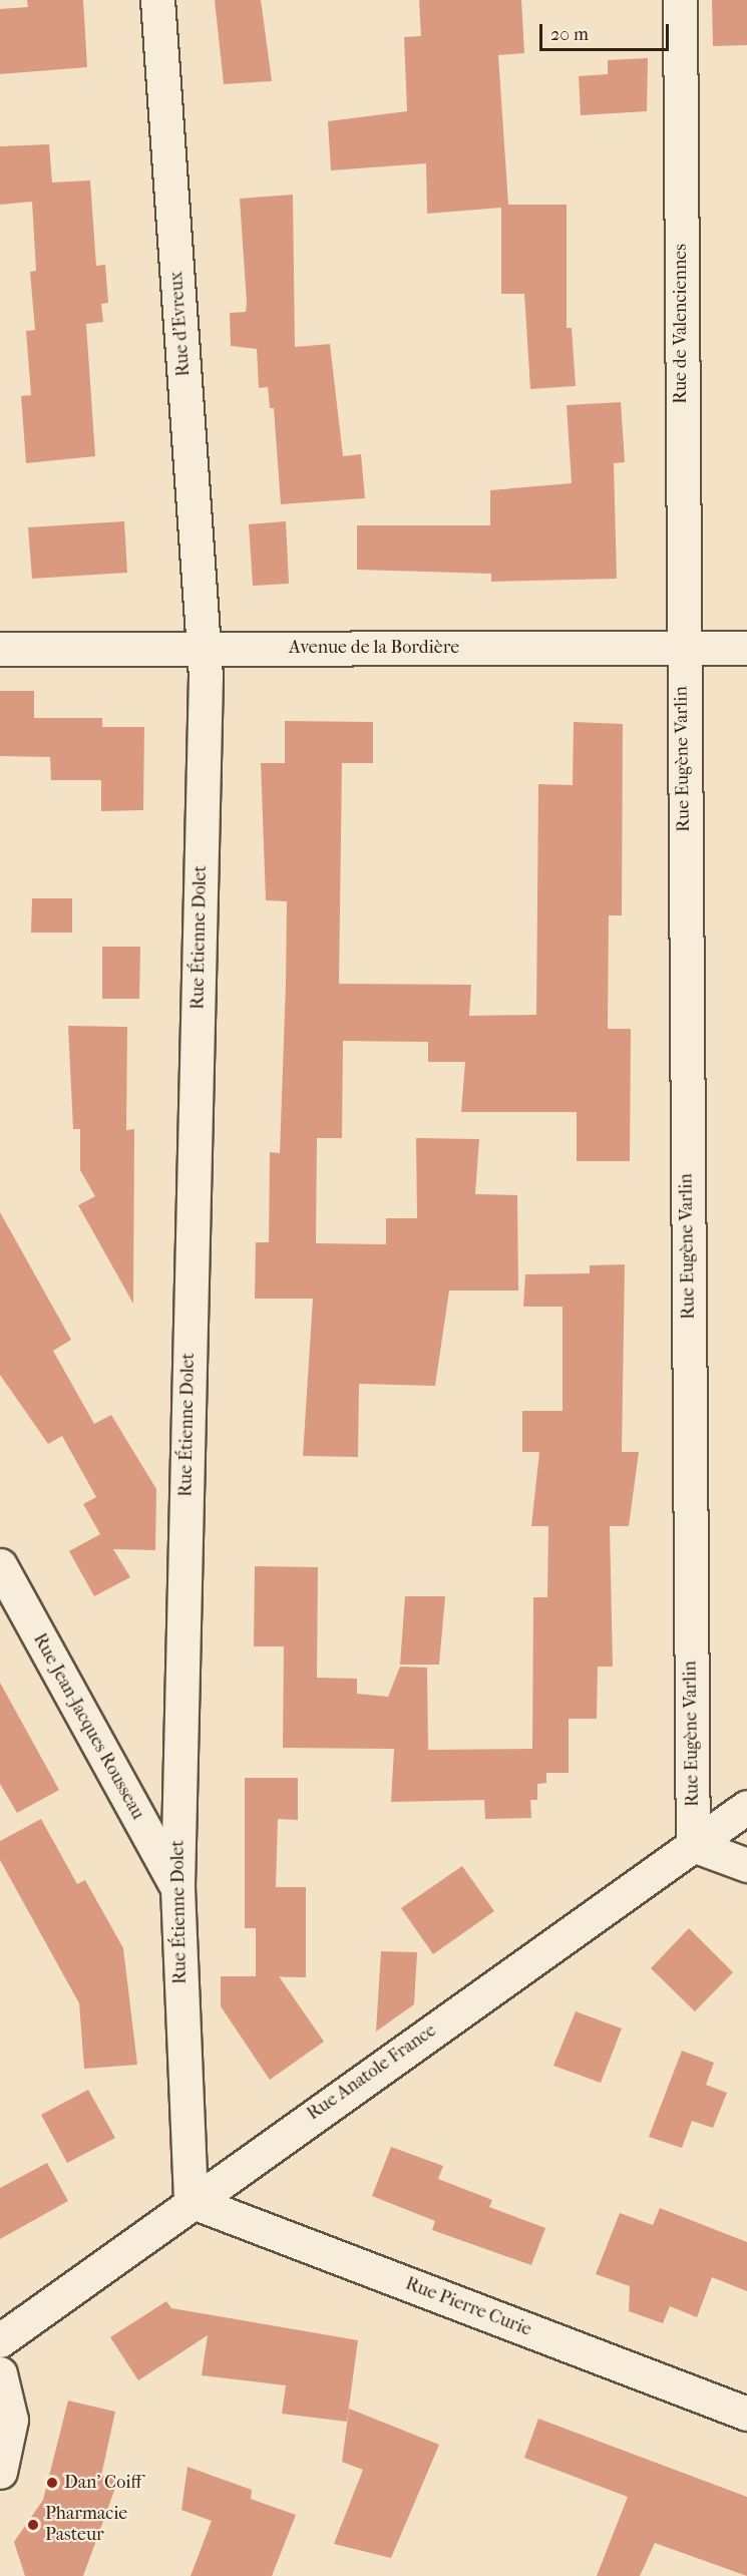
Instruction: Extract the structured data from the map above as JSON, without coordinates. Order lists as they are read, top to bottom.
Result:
{
  "streets": {
    "street": [
      "Rue d'Evreux",
      "Rue de Valenciennes",
      "Avenue de la Bordière",
      "Rue Eugène Varlin",
      "Rue Étienne Dolet",
      "Rue Jean-Jacques Rousseau",
      "Rue Anatole France",
      "Rue Pierre Curie"
    ]
  },
  "crossings": [
    ["Rue d'Evreux", "Avenue de la Bordière"],
    ["Rue d'Evreux", "Rue Étienne Dolet"],
    ["Rue de Valenciennes", "Avenue de la Bordière"],
    ["Rue de Valenciennes", "Rue Eugène Varlin"],
    ["Avenue de la Bordière", "Rue Eugène Varlin"],
    ["Avenue de la Bordière", "Rue Étienne Dolet"],
    ["Rue Eugène Varlin", "Rue Anatole France"],
    ["Rue Étienne Dolet", "Rue Jean-Jacques Rousseau"],
    ["Rue Étienne Dolet", "Rue Anatole France"],
    ["Rue Étienne Dolet", "Rue Pierre Curie"],
    ["Rue Anatole France", "Rue Pierre Curie"]
  ],
  "places": ["Dan' Coiff", "Pharmacie Pasteur"],
  "scale_bar": "20 m"
}
